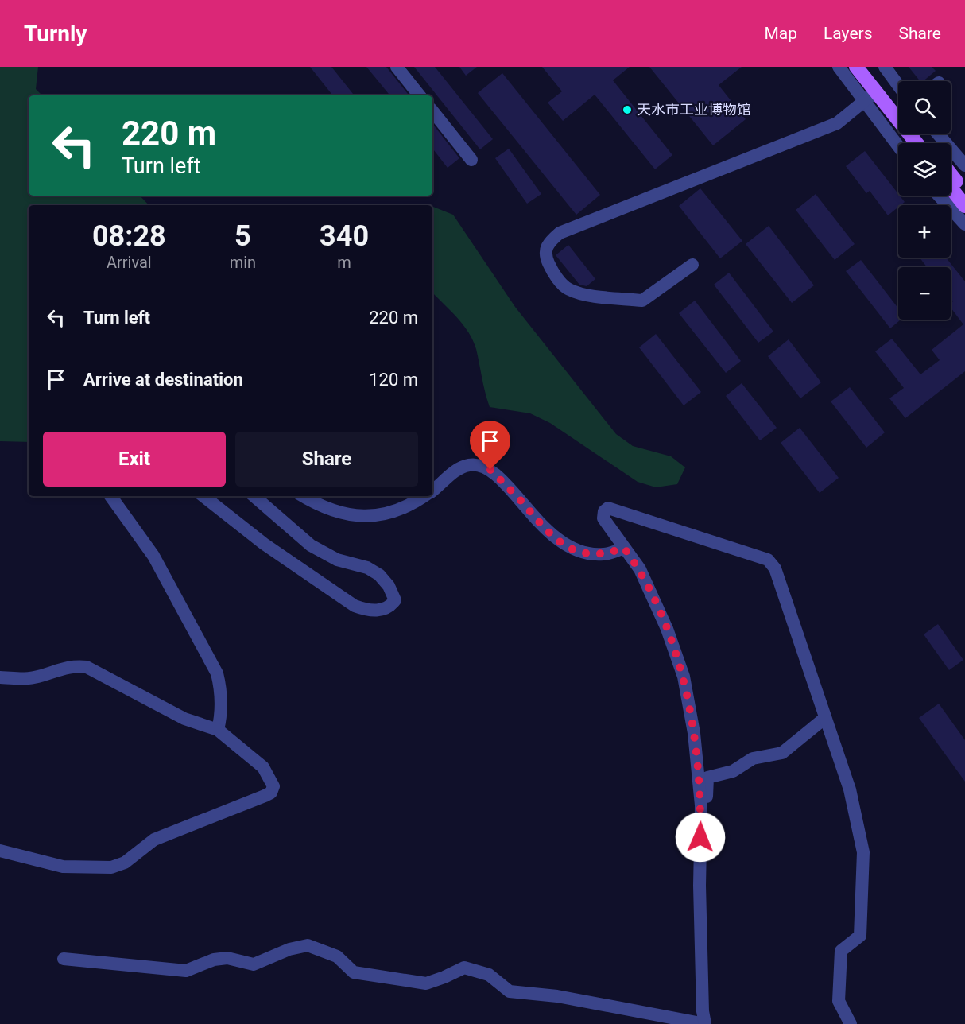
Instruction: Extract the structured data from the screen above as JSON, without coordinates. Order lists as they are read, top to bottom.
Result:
{
  "places": ["天水市工业博物馆"],
  "page": {
    "header": "Turnly",
    "nav": ["Map", "Layers", "Share"],
    "map_buttons": ["+", "−"],
    "turn": ["220 m", "Turn left"],
    "eta": [
      "08:28",
      "Arrival",
      "5",
      "min",
      "340",
      "m"
    ],
    "list": [
      {
        "name": "Turn left",
        "value": "220 m"
      },
      {
        "name": "Arrive at destination",
        "value": "120 m"
      }
    ],
    "buttons": ["Exit", "Share"]
  }
}
